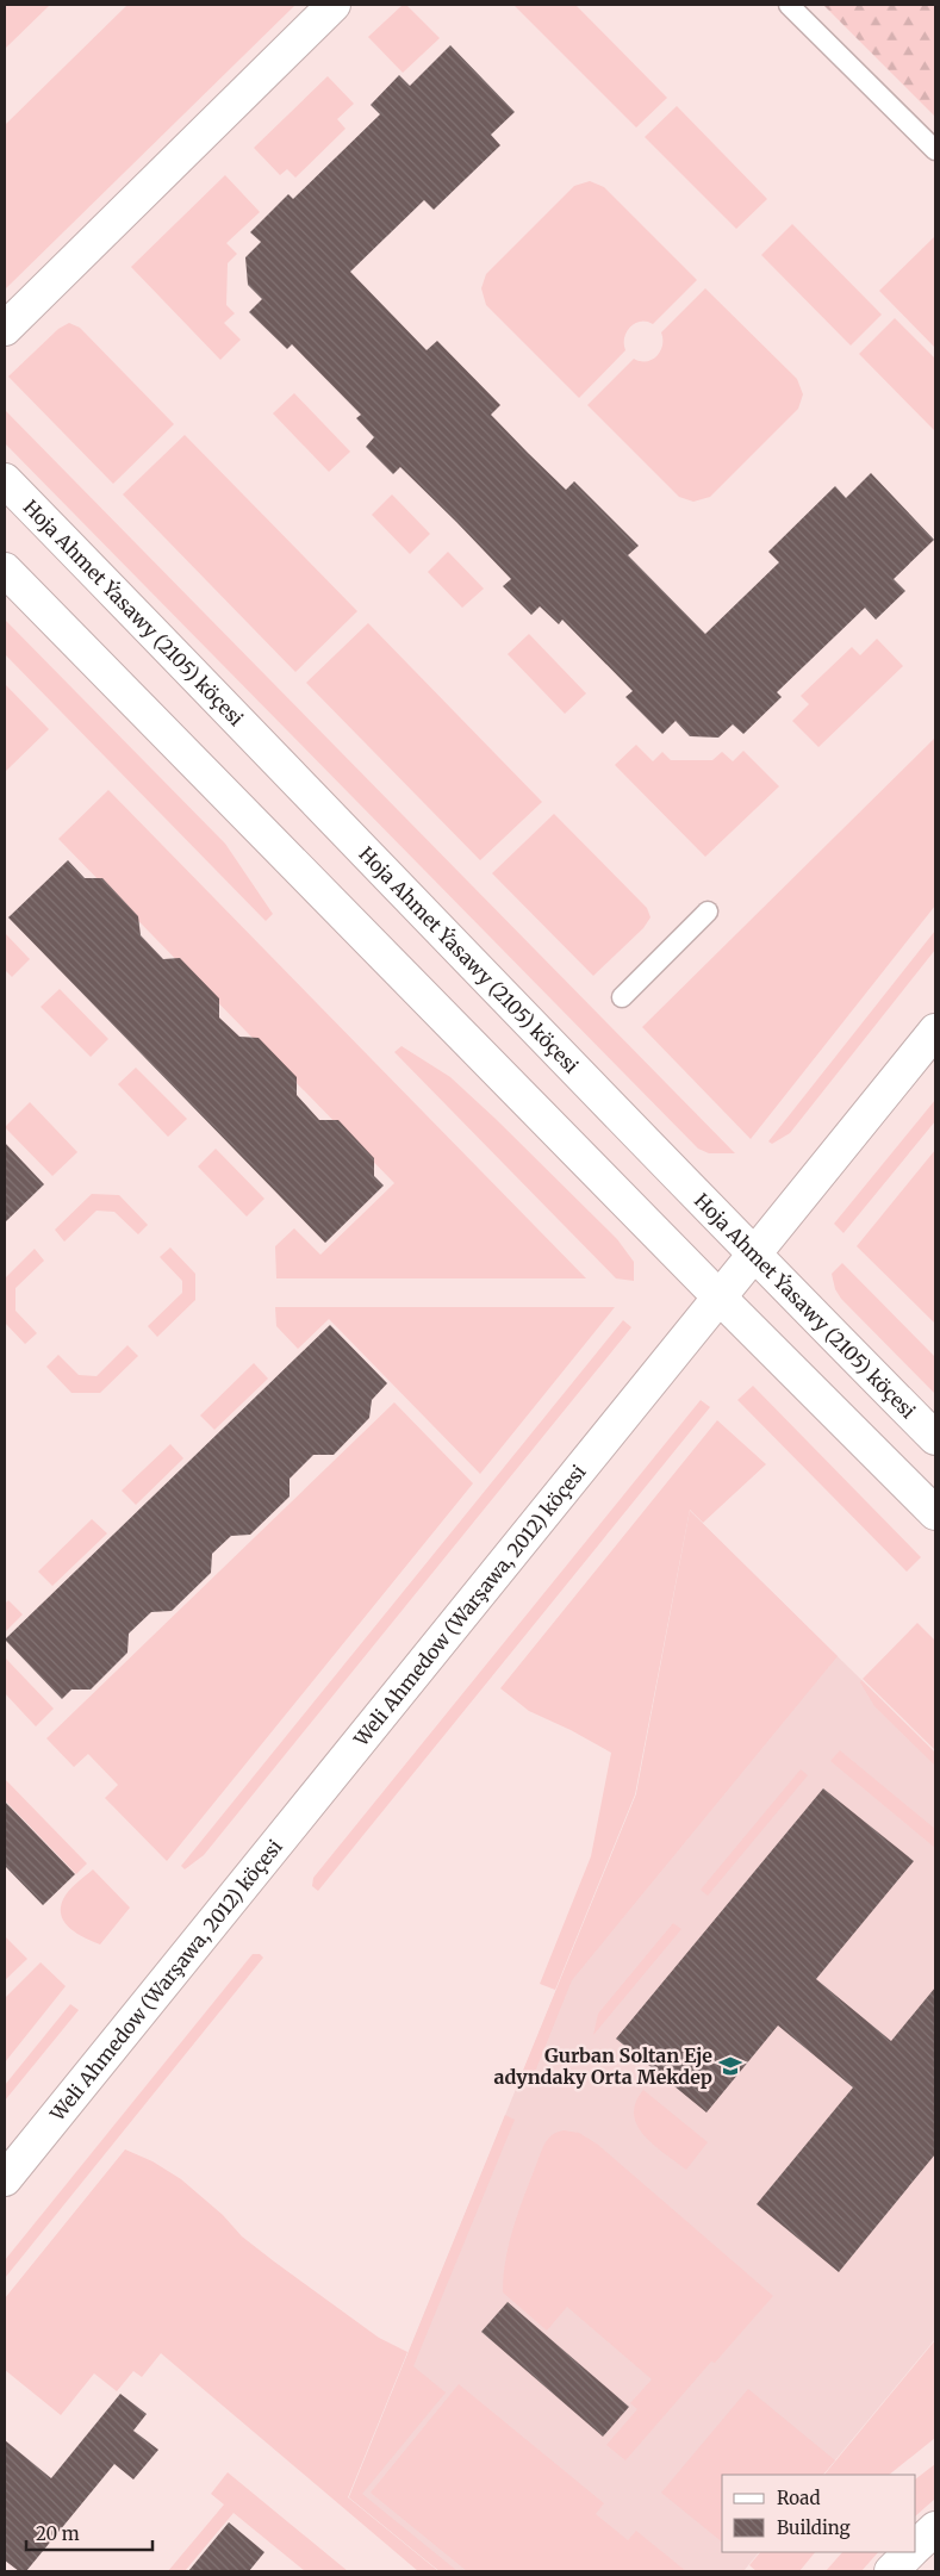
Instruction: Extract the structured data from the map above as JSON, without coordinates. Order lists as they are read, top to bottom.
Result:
{
  "streets": {
    "main road": ["Hoja Ahmet Ýasawy (2105) köçesi", "Weli Ahmedow (Warşawa, 2012) köçesi"]
  },
  "crossings": [
    ["Hoja Ahmet Ýasawy (2105) köçesi", "Weli Ahmedow (Warşawa, 2012) köçesi"]
  ],
  "places": {
    "school or university": ["Gurban Soltan Eje adyndaky Orta Mekdep"]
  },
  "legend": ["Road", "Building"],
  "scale_bar": "20 m"
}
